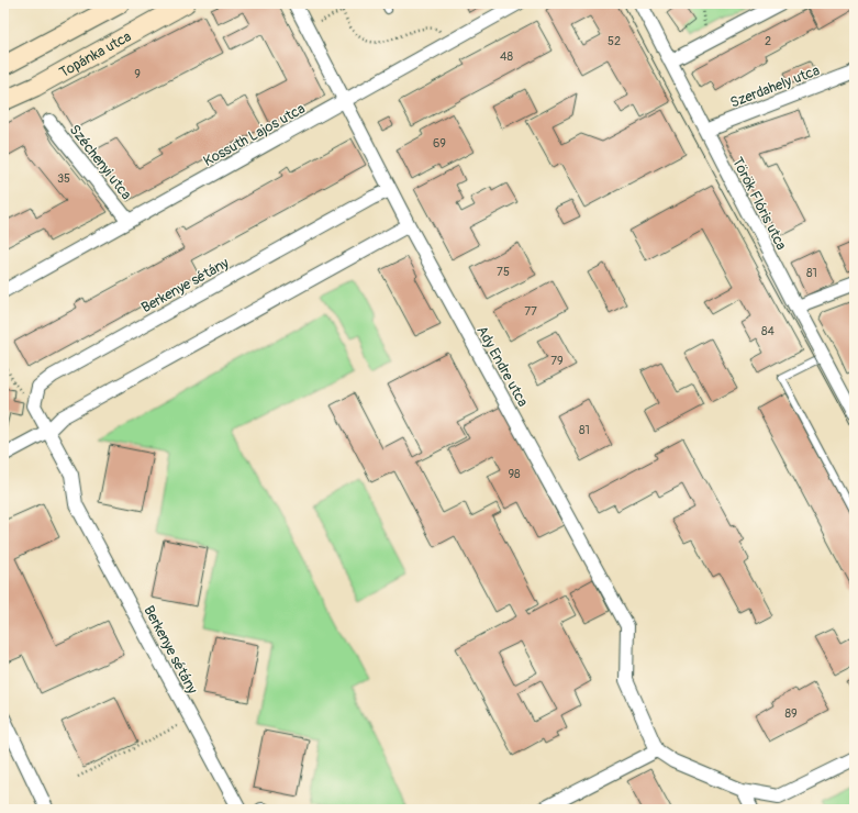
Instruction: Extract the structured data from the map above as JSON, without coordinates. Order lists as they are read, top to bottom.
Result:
{
  "streets": {
    "street": [
      "Topánka utca",
      "Szerdahely utca",
      "Kossuth Lajos utca",
      "Széchenyi utca",
      "Török Flóris utca",
      "Berkenye sétány",
      "Ady Endre utca"
    ]
  },
  "crossings": [
    ["Szerdahely utca", "Török Flóris utca"],
    ["Kossuth Lajos utca", "Széchenyi utca"],
    ["Kossuth Lajos utca", "Ady Endre utca"],
    ["Berkenye sétány", "Ady Endre utca"]
  ],
  "house_numbers": [
    "52",
    "2",
    "48",
    "9",
    "69",
    "35",
    "75",
    "81",
    "77",
    "84",
    "79",
    "81",
    "98",
    "89"
  ]
}
